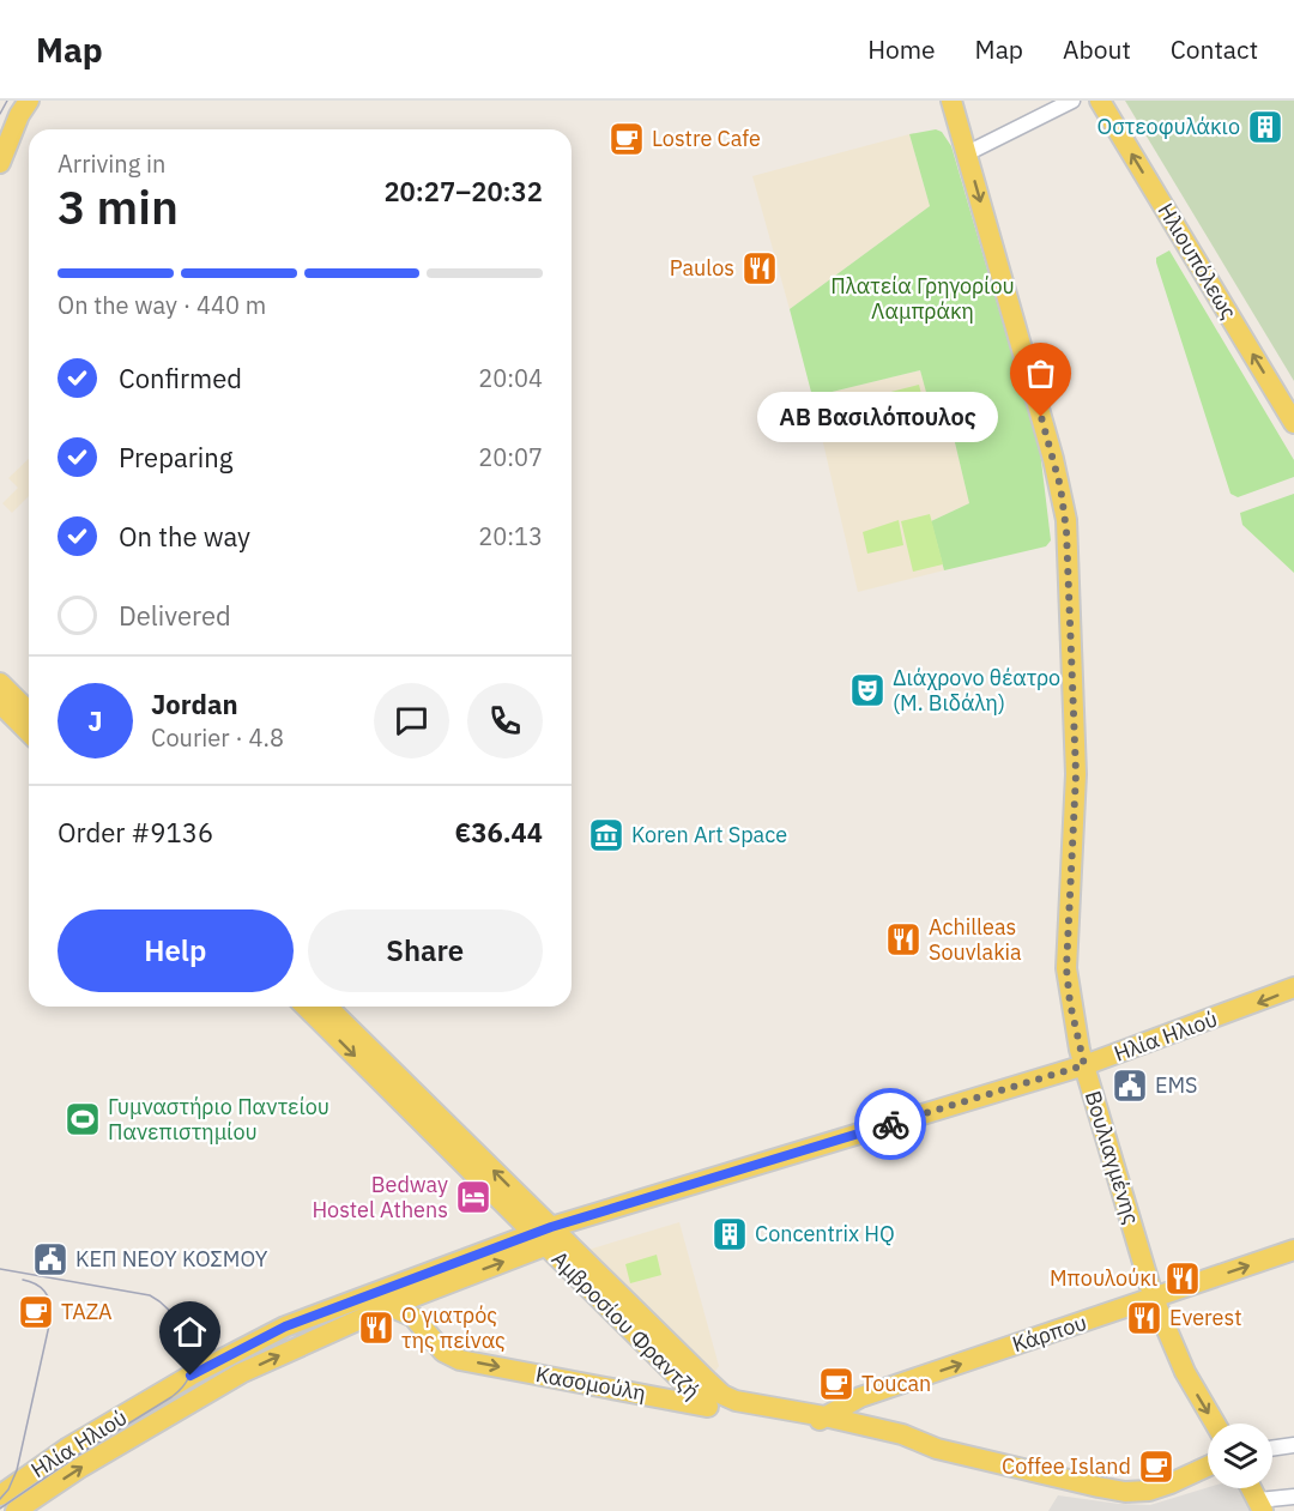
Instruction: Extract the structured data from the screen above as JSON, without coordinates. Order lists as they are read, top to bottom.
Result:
{
  "streets": {
    "main road": [
      "Ηλιουπόλεως",
      "Ηλία Ηλιού",
      "Βουλιαγμένης",
      "Αμβροσίου Φραντζή",
      "Κάρπου",
      "Κασομούλη"
    ]
  },
  "crossings": [
    ["Ηλία Ηλιού", "Βουλιαγμένης"],
    ["Ηλία Ηλιού", "Αμβροσίου Φραντζή"],
    ["Ηλία Ηλιού", "Κασομούλη"],
    ["Βουλιαγμένης", "Κάρπου"],
    ["Αμβροσίου Φραντζή", "Κασομούλη"],
    ["Κάρπου", "Κασομούλη"]
  ],
  "one_way": ["Ηλιουπόλεως", "Βουλιαγμένης", "Κάρπου"],
  "parks": ["Πλατεία Γρηγορίου Λαμπράκη"],
  "places": {
    "building": ["Οστεοφυλάκιο", "Concentrix HQ"],
    "cafe": [
      "Lostre Cafe",
      "ΤΑΖΑ",
      "Toucan",
      "Coffee Island"
    ],
    "restaurant": [
      "Paulos",
      "Achilleas Souvlakia",
      "Μπουλούκι",
      "Everest",
      "Ο γιατρός της πείνας"
    ],
    "other": ["ΑΒ Βασιλόπουλος"],
    "theatre": ["Διάχρονο θέατρο (Μ. Βιδάλη)"],
    "museum": ["Koren Art Space"],
    "public building": ["EMS", "ΚΕΠ ΝΕΟΥ ΚΟΣΜΟΥ"],
    "sports": ["Γυμναστήριο Παντείου Πανεπιστημίου"],
    "hotel": ["Bedway Hostel Athens"]
  },
  "page": {
    "header": "Map",
    "nav": [
      "Home",
      "Map",
      "About",
      "Contact"
    ],
    "heading": ["3 min", "Arriving in", "20:27–20:32"],
    "panel": [
      "Jordan",
      "Courier · 4.8",
      "Order #9136",
      "€36.44"
    ],
    "bar": "On the way · 440 m",
    "list": [
      ["Confirmed", "20:04"],
      ["Preparing", "20:07"],
      ["On the way", "20:13"],
      "Delivered"
    ],
    "bubble": "ΑΒ Βασιλόπουλος",
    "round": "J",
    "buttons": ["Help", "Share"]
  }
}
